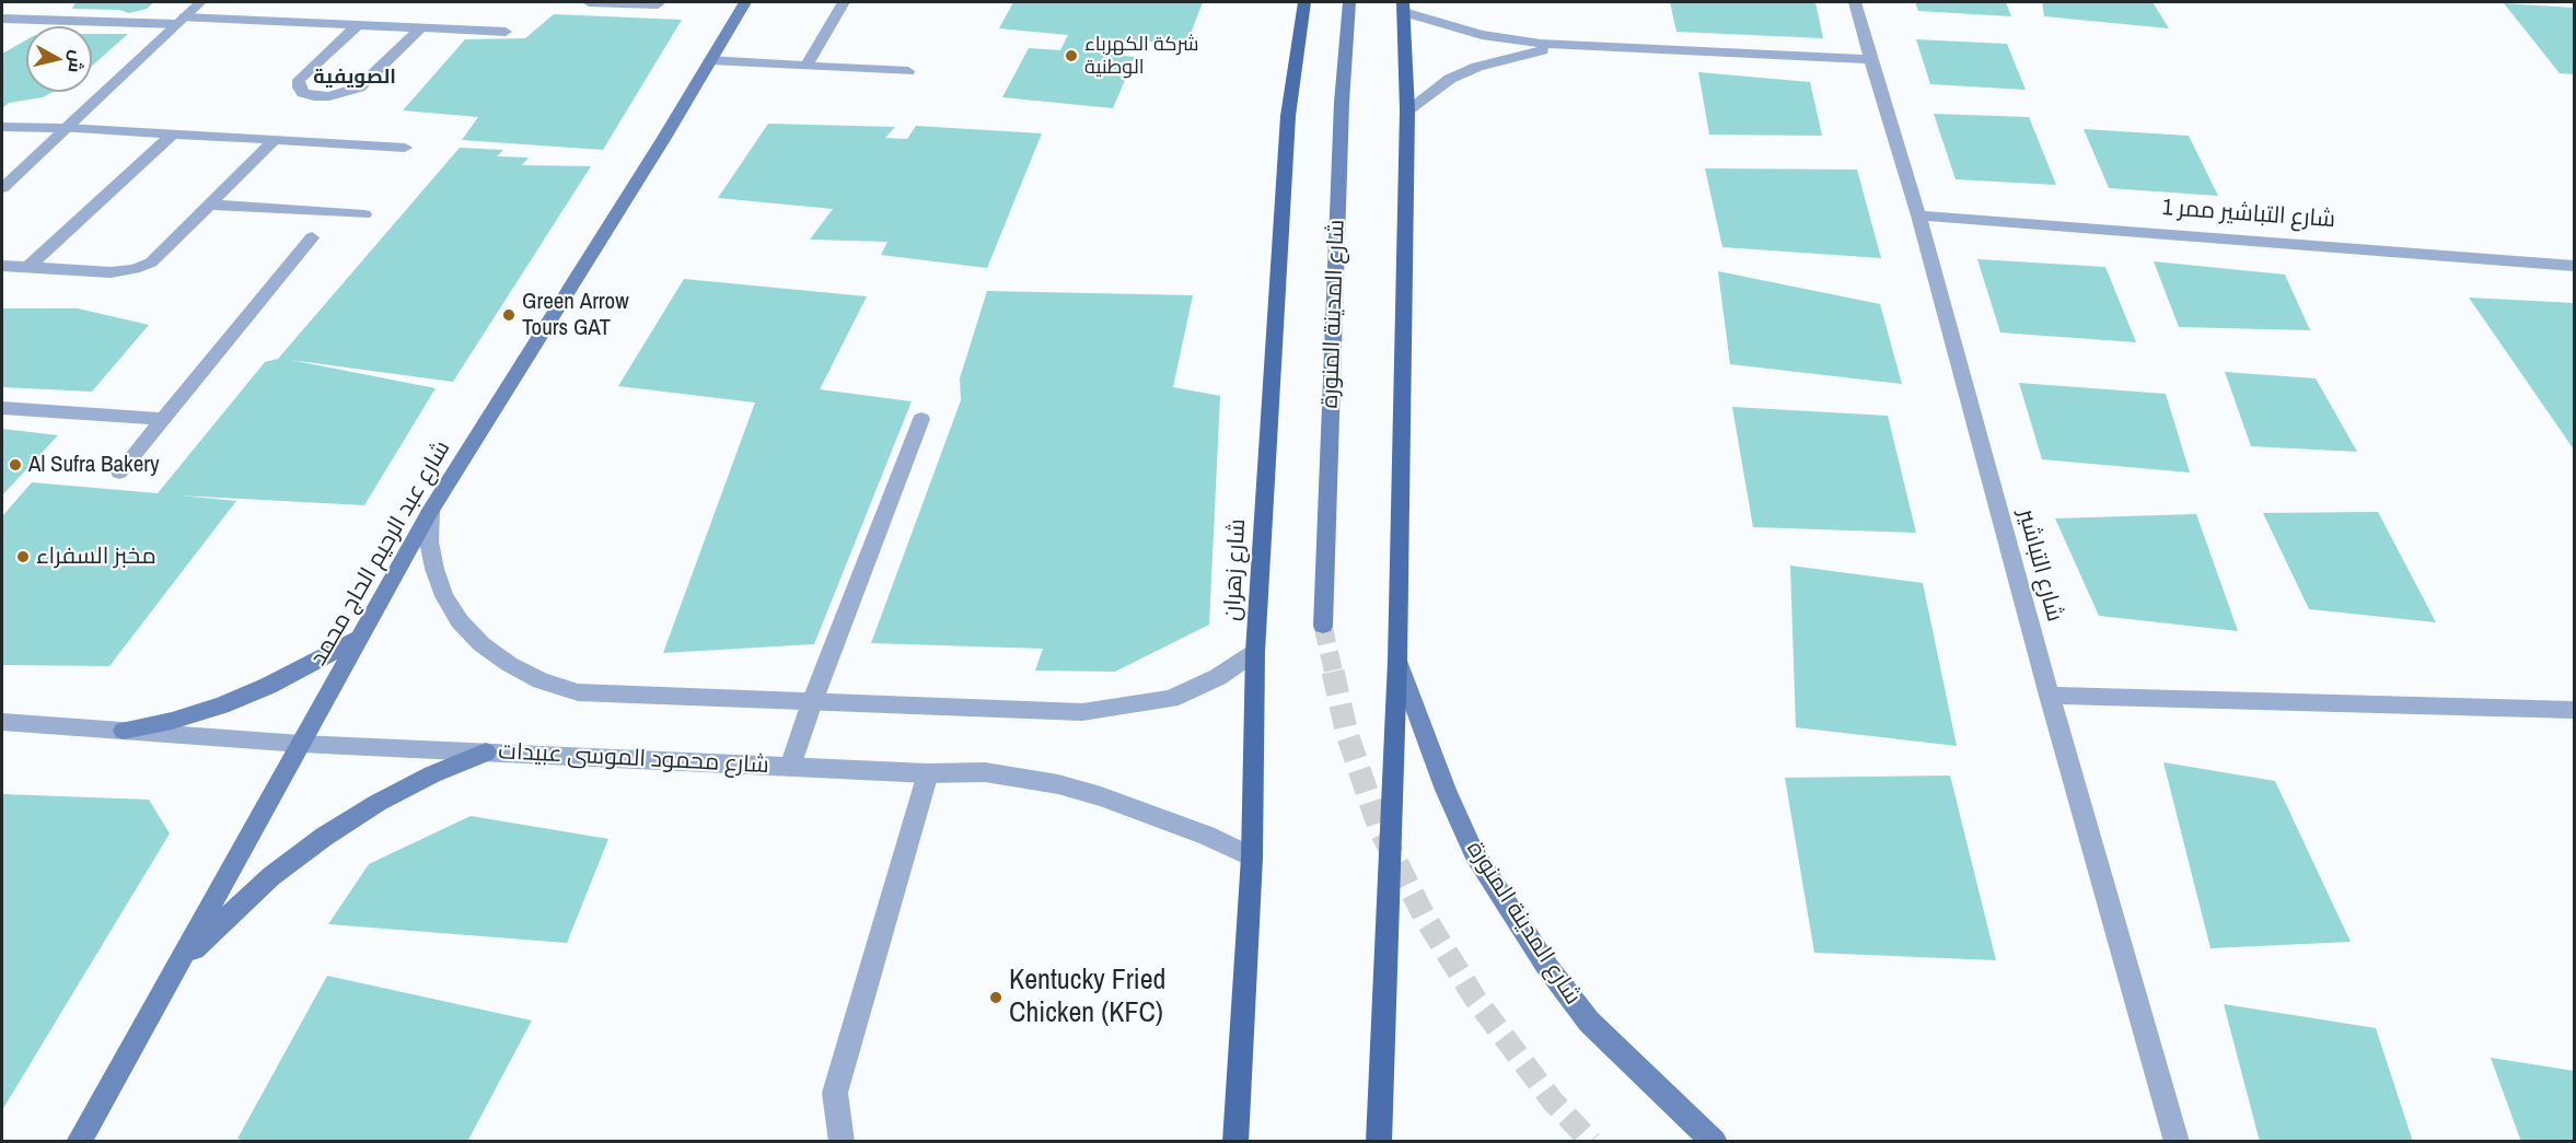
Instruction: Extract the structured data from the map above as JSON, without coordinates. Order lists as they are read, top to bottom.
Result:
{
  "streets": {
    "main road": ["شارع زهران"],
    "street": [
      "شارع التباشير ممر 1",
      "شارع المدينة المنورة",
      "شارع عبد الرحيم الحاج محمد",
      "شارع التباشير",
      "شارع محمود الموسى عبيدات"
    ]
  },
  "crossings": [
    ["شارع التباشير ممر 1", "شارع التباشير"],
    ["شارع عبد الرحيم الحاج محمد", "شارع محمود الموسى عبيدات"],
    ["شارع زهران", "شارع محمود الموسى عبيدات"]
  ],
  "districts": ["الصويفية"],
  "places": [
    "شركة الكهرباء الوطنية",
    "Green Arrow Tours GAT",
    "Al Sufra Bakery",
    "مخبز السفراء",
    "Kentucky Fried Chicken (KFC)"
  ],
  "north": "right"
}
